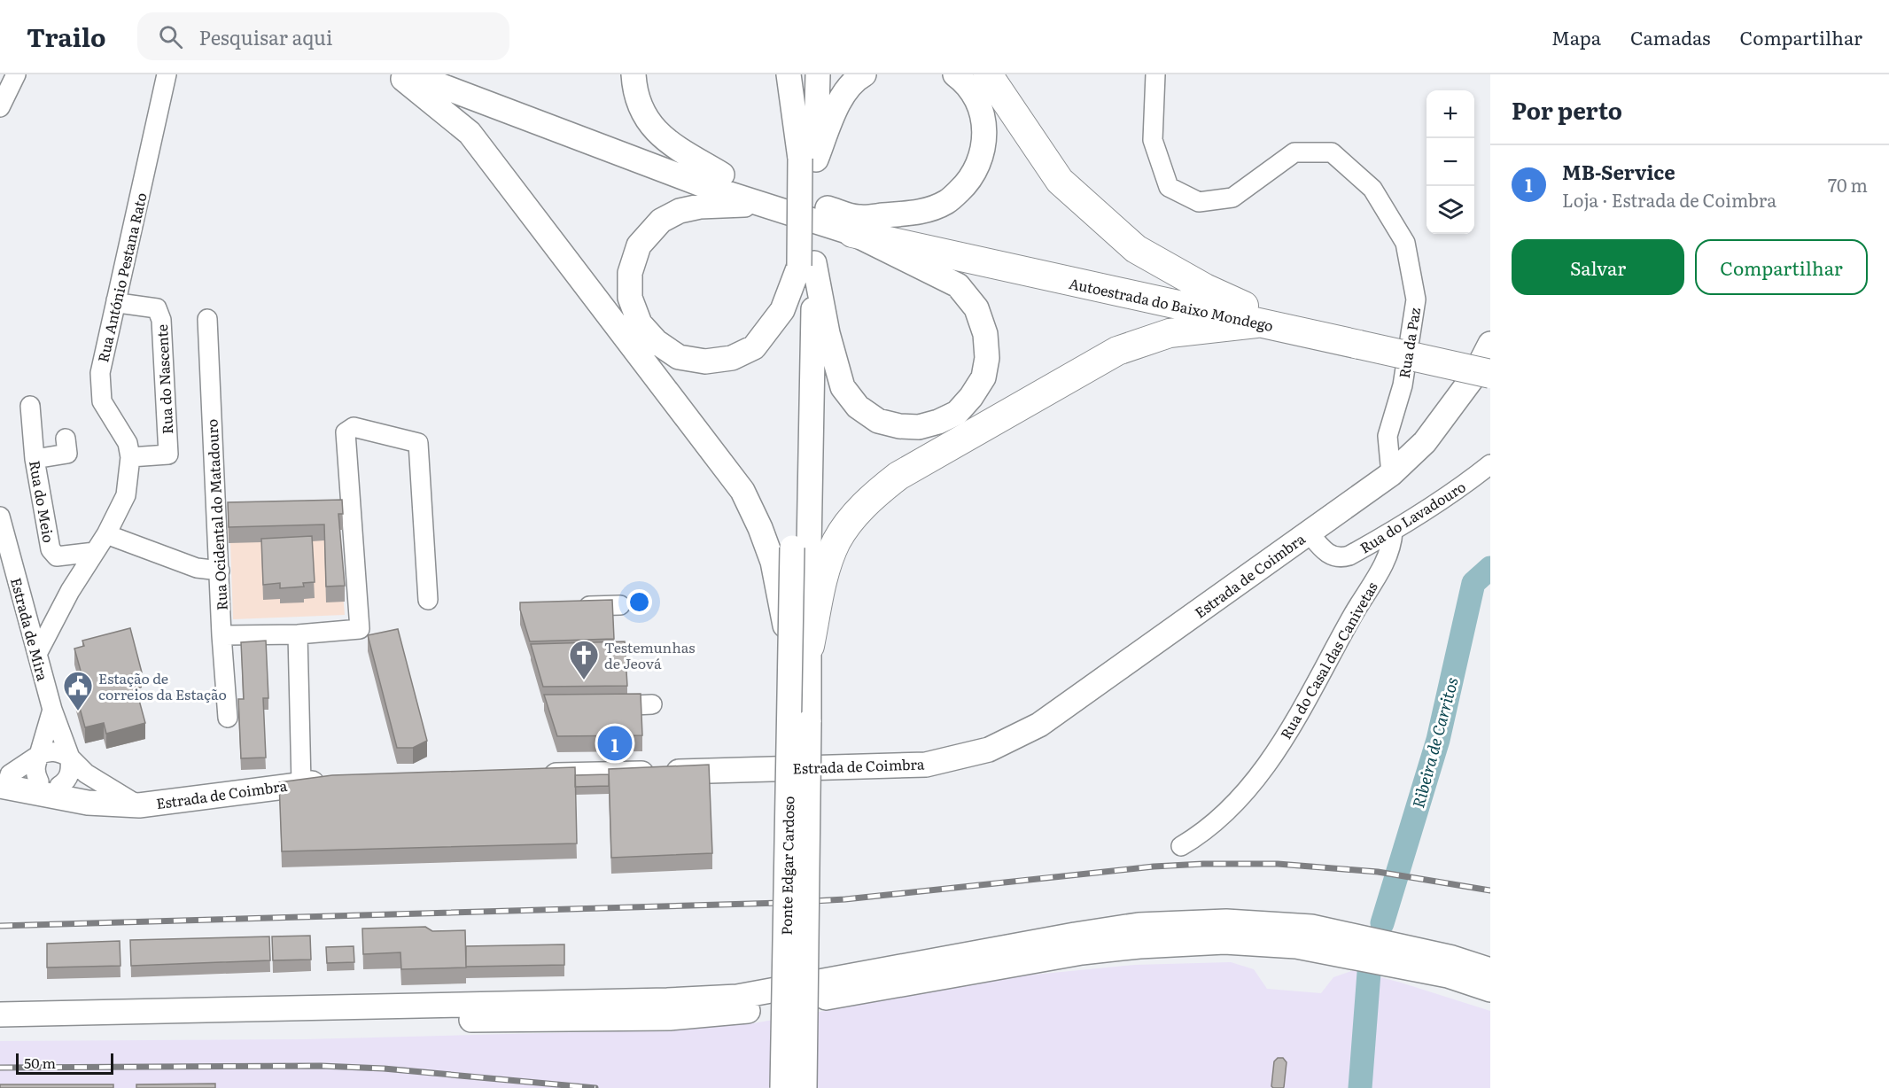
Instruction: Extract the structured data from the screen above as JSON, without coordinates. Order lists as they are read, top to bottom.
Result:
{
  "streets": {
    "highway": ["Autoestrada do Baixo Mondego"],
    "main road": ["Estrada de Coimbra", "Ponte Edgar Cardoso"],
    "street": [
      "Rua António Pestana Rato",
      "Rua da Paz",
      "Rua do Nascente",
      "Rua do Meio",
      "Rua Ocidental do Matadouro",
      "Rua do Lavadouro",
      "Estrada de Mira",
      "Rua do Casal das Canivetas"
    ]
  },
  "crossings": [
    ["Rua António Pestana Rato", "Rua do Nascente"],
    ["Rua António Pestana Rato", "Rua do Meio"],
    ["Rua António Pestana Rato", "Estrada de Mira"],
    ["Rua da Paz", "Estrada de Coimbra"],
    ["Rua do Lavadouro", "Estrada de Coimbra"],
    ["Rua do Lavadouro", "Rua do Casal das Canivetas"],
    ["Estrada de Coimbra", "Estrada de Mira"]
  ],
  "water": ["Ribeira de Carritos"],
  "places": {
    "church": ["Testemunhas de Jeová"],
    "public building": ["Estação de correios da Estação"]
  },
  "scale_bar": "50 m",
  "page": {
    "header": "Trailo",
    "search": "Pesquisar aqui",
    "nav": ["Mapa", "Camadas", "Compartilhar"],
    "heading": "Por perto",
    "map_buttons": ["+", "−"],
    "list": [
      {
        "mark": "1",
        "name": "MB-Service",
        "note": "Loja · Estrada de Coimbra",
        "value": "70 m"
      }
    ],
    "buttons": ["Salvar", "Compartilhar"],
    "pins": "1",
    "scale": "50 m"
  }
}
